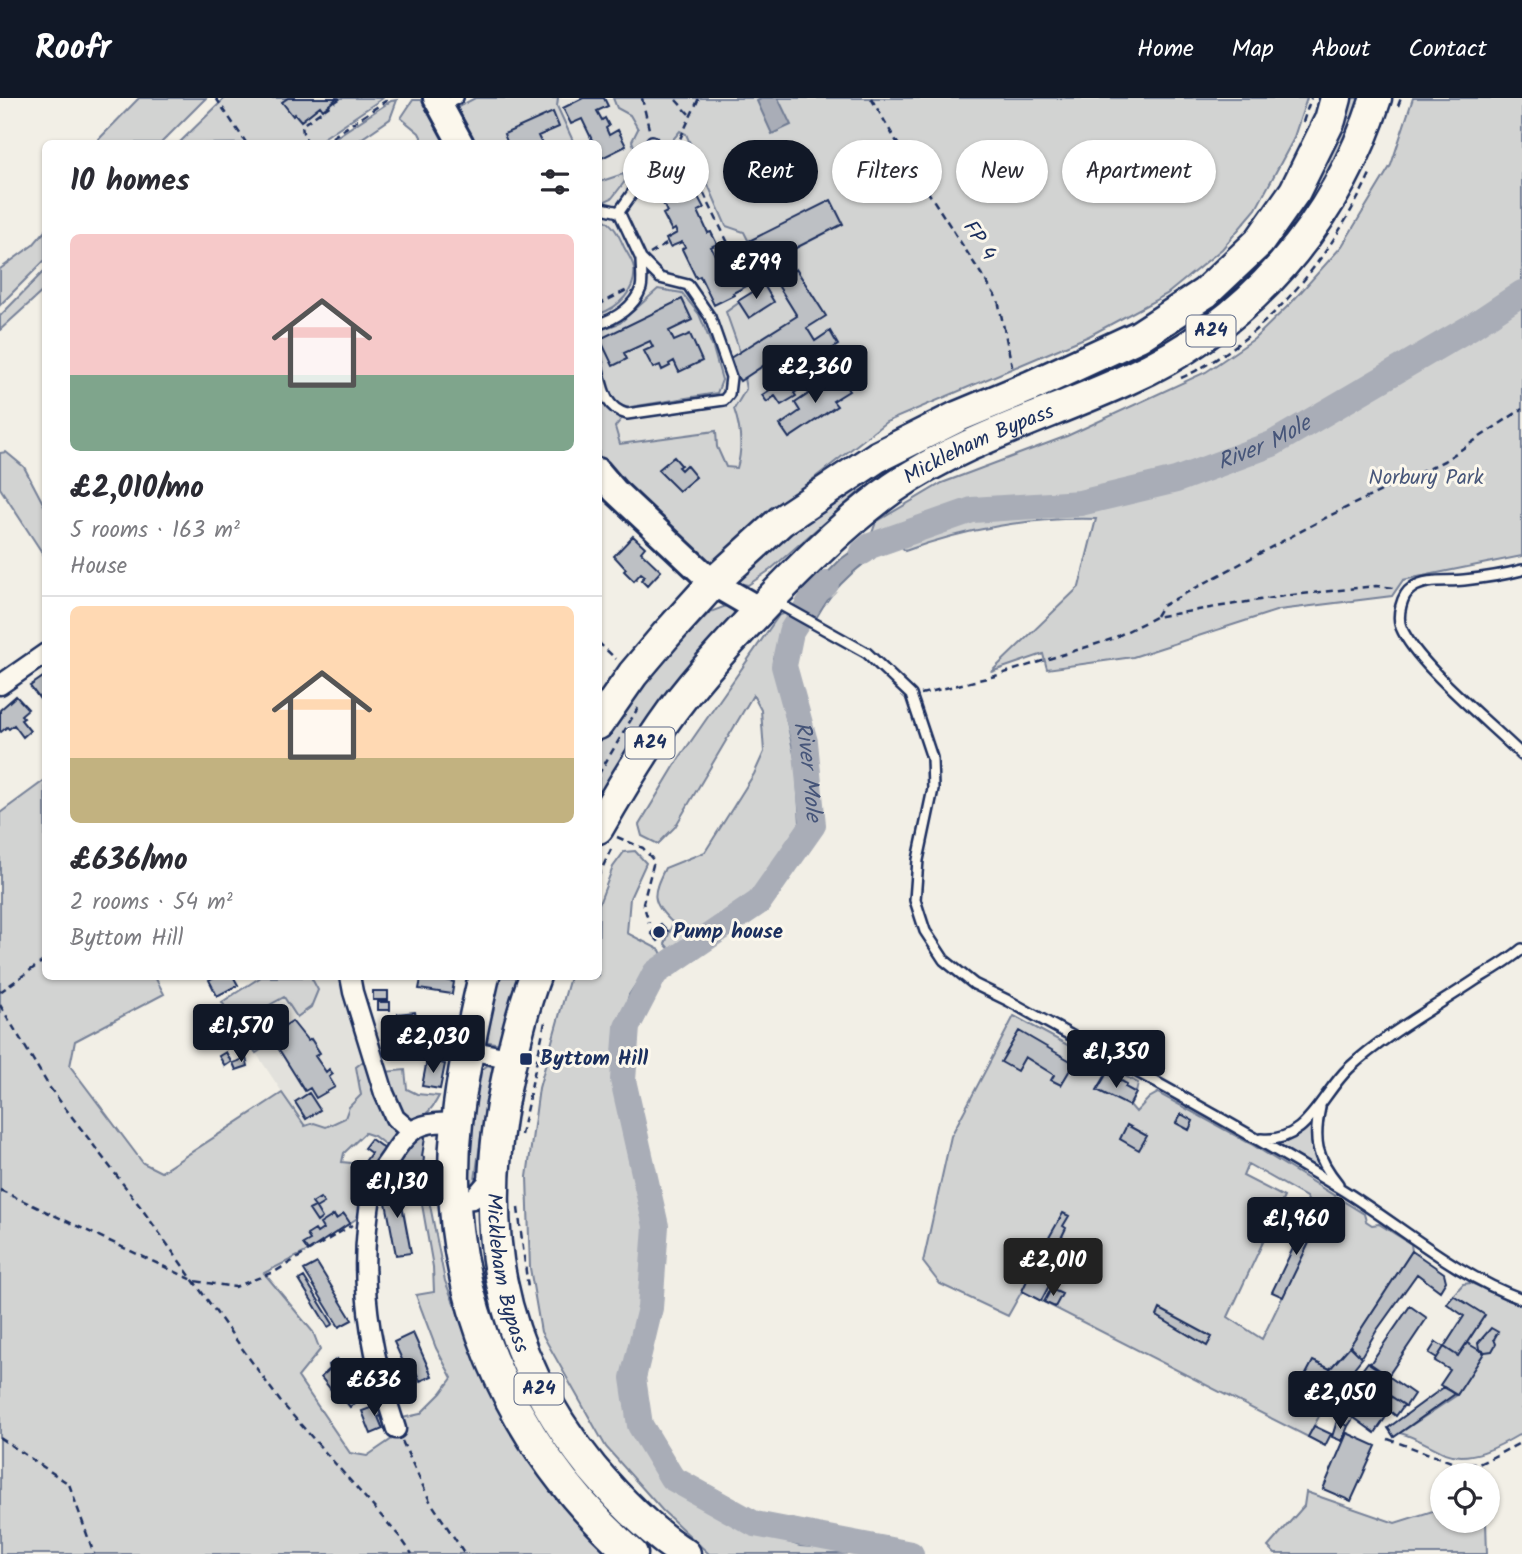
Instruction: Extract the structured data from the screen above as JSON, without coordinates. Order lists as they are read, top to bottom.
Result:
{
  "streets": {
    "highway": ["A24", "Mickleham Bypass"],
    "path": ["FP 4"]
  },
  "water": ["River Mole"],
  "parks": ["Norbury Park"],
  "places": {
    "other": ["Pump house"],
    "transit": ["Byttom Hill"]
  },
  "page": {
    "header": "Roofr",
    "nav": [
      "Home",
      "Map",
      "About",
      "Contact"
    ],
    "chip": [
      "Buy",
      "Rent",
      "Filters",
      "New",
      "Apartment"
    ],
    "heading": "10 homes",
    "list": [
      {
        "name": "£2,010/mo",
        "note": "5 rooms · 163 m² · House"
      },
      {
        "name": "£636/mo",
        "note": "2 rooms · 54 m² · Byttom Hill"
      }
    ],
    "price": [
      "£799",
      "£2,360",
      "£1,570",
      "£2,030",
      "£1,350",
      "£1,130",
      "£1,960",
      "£2,010",
      "£636",
      "£2,050"
    ]
  }
}
